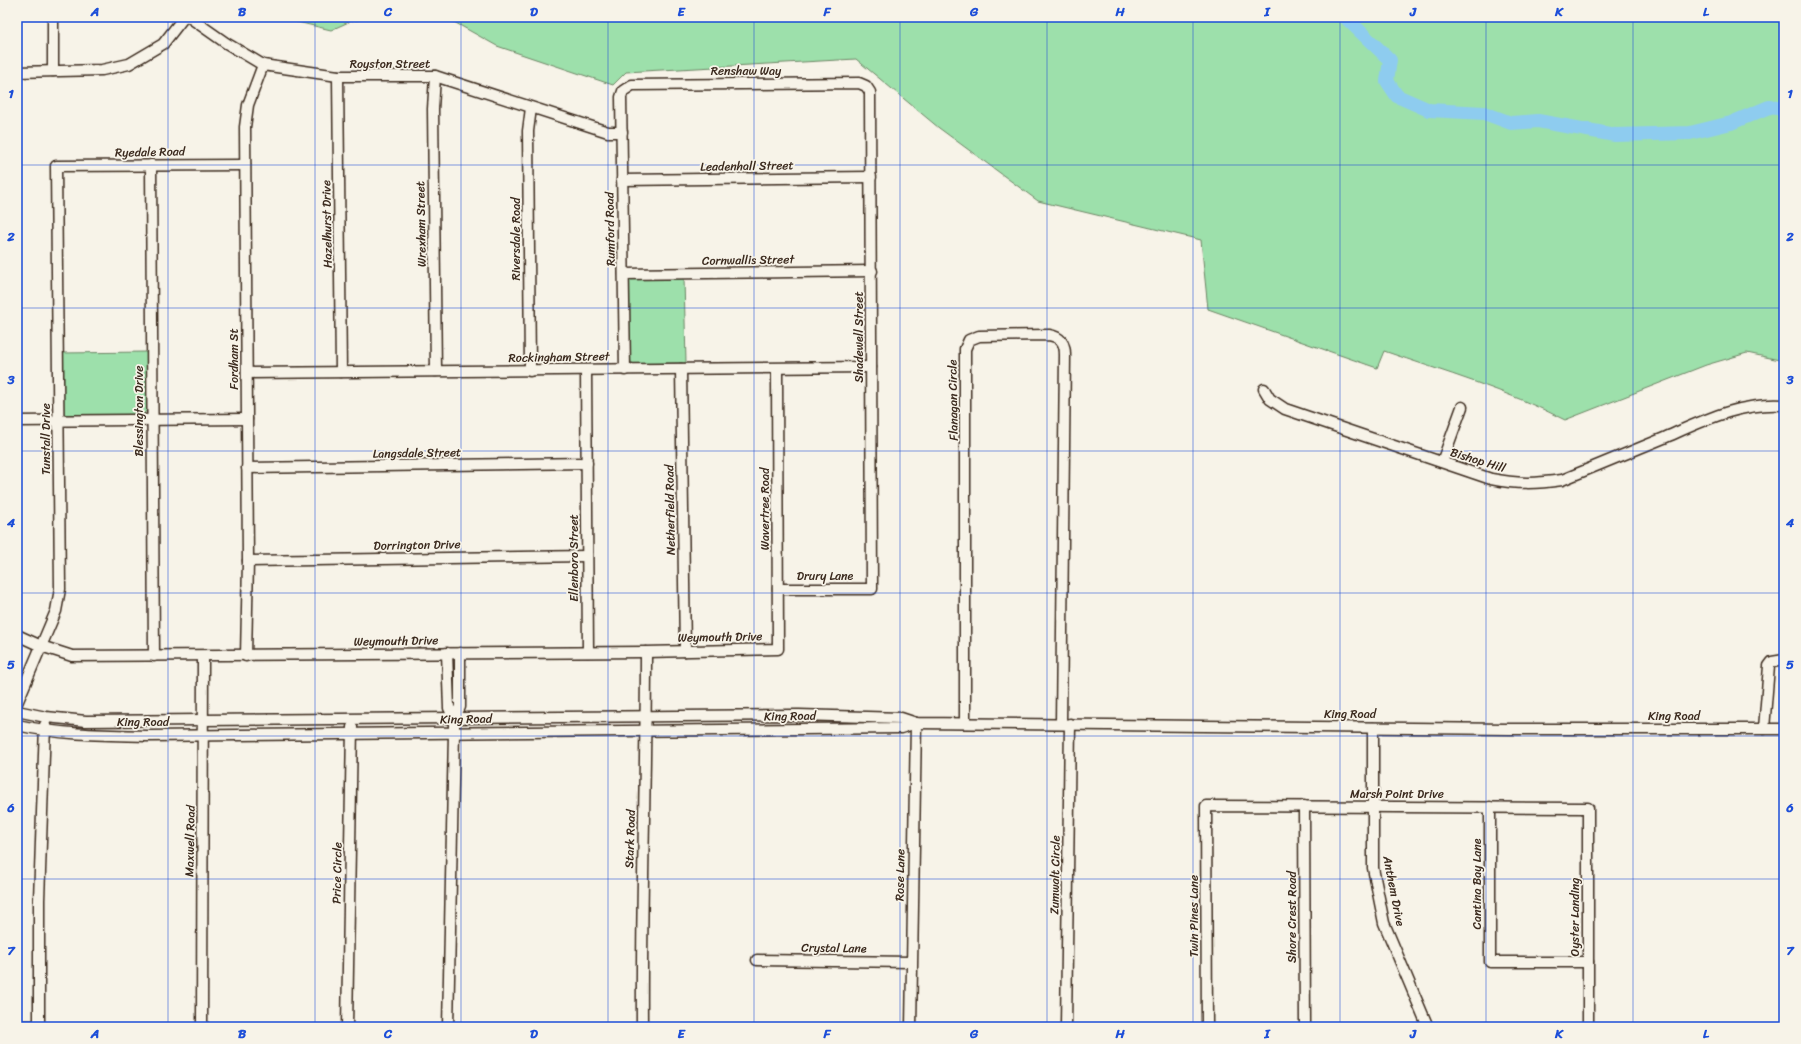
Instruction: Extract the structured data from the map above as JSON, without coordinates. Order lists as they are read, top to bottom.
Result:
{
  "streets": {
    "street": [
      "Royston Street",
      "Renshaw Way",
      "Ryedale Road",
      "Leadenhall Street",
      "Hazelhurst Drive",
      "Wrexham Street",
      "Rumford Road",
      "Riversdale Road",
      "Cornwallis Street",
      "Shadewell Street",
      "Rockingham Street",
      "Fordham St",
      "Flanagan Circle",
      "Blessington Drive",
      "Tunstall Drive",
      "Langsdale Street",
      "Bishop Hill",
      "Wavertree Road",
      "Netherfield Road",
      "Dorrington Drive",
      "Ellenboro Street",
      "Drury Lane",
      "Weymouth Drive",
      "King Road",
      "Marsh Point Drive",
      "Stark Road",
      "Maxwell Road",
      "Price Circle",
      "Rose Lane",
      "Zumwalt Circle",
      "Cantina Bay Lane",
      "Anthem Drive",
      "Twin Pines Lane",
      "Shore Crest Road",
      "Oyster Landing",
      "Crystal Lane"
    ]
  },
  "crossings": [
    ["Royston Street", "Hazelhurst Drive"],
    ["Royston Street", "Wrexham Street"],
    ["Royston Street", "Rumford Road"],
    ["Royston Street", "Riversdale Road"],
    ["Royston Street", "Fordham St"],
    ["Renshaw Way", "Rumford Road"],
    ["Renshaw Way", "Shadewell Street"],
    ["Ryedale Road", "Fordham St"],
    ["Ryedale Road", "Blessington Drive"],
    ["Ryedale Road", "Tunstall Drive"],
    ["Leadenhall Street", "Rumford Road"],
    ["Leadenhall Street", "Shadewell Street"],
    ["Hazelhurst Drive", "Rockingham Street"],
    ["Wrexham Street", "Rockingham Street"],
    ["Rumford Road", "Cornwallis Street"],
    ["Rumford Road", "Rockingham Street"],
    ["Riversdale Road", "Rockingham Street"],
    ["Cornwallis Street", "Shadewell Street"],
    ["Shadewell Street", "Rockingham Street"],
    ["Shadewell Street", "Drury Lane"],
    ["Rockingham Street", "Fordham St"],
    ["Rockingham Street", "Wavertree Road"],
    ["Rockingham Street", "Netherfield Road"],
    ["Rockingham Street", "Ellenboro Street"],
    ["Fordham St", "Langsdale Street"],
    ["Fordham St", "Dorrington Drive"],
    ["Fordham St", "Weymouth Drive"],
    ["Flanagan Circle", "King Road"],
    ["Flanagan Circle", "Zumwalt Circle"],
    ["Blessington Drive", "Weymouth Drive"],
    ["Tunstall Drive", "Weymouth Drive"],
    ["Langsdale Street", "Ellenboro Street"],
    ["Wavertree Road", "Drury Lane"],
    ["Wavertree Road", "Weymouth Drive"],
    ["Netherfield Road", "Weymouth Drive"],
    ["Dorrington Drive", "Ellenboro Street"],
    ["Ellenboro Street", "Weymouth Drive"],
    ["Weymouth Drive", "Stark Road"],
    ["Weymouth Drive", "Maxwell Road"],
    ["King Road", "Stark Road"],
    ["King Road", "Maxwell Road"],
    ["King Road", "Price Circle"],
    ["King Road", "Rose Lane"],
    ["King Road", "Zumwalt Circle"],
    ["King Road", "Anthem Drive"],
    ["Marsh Point Drive", "Cantina Bay Lane"],
    ["Marsh Point Drive", "Anthem Drive"],
    ["Marsh Point Drive", "Twin Pines Lane"],
    ["Marsh Point Drive", "Shore Crest Road"],
    ["Marsh Point Drive", "Oyster Landing"],
    ["Rose Lane", "Crystal Lane"],
    ["Cantina Bay Lane", "Oyster Landing"]
  ],
  "grid": {
    "columns": [
      "A",
      "B",
      "C",
      "D",
      "E",
      "F",
      "G",
      "H",
      "I",
      "J",
      "K",
      "L"
    ],
    "rows": [
      "1",
      "2",
      "3",
      "4",
      "5",
      "6",
      "7"
    ]
  }
}
